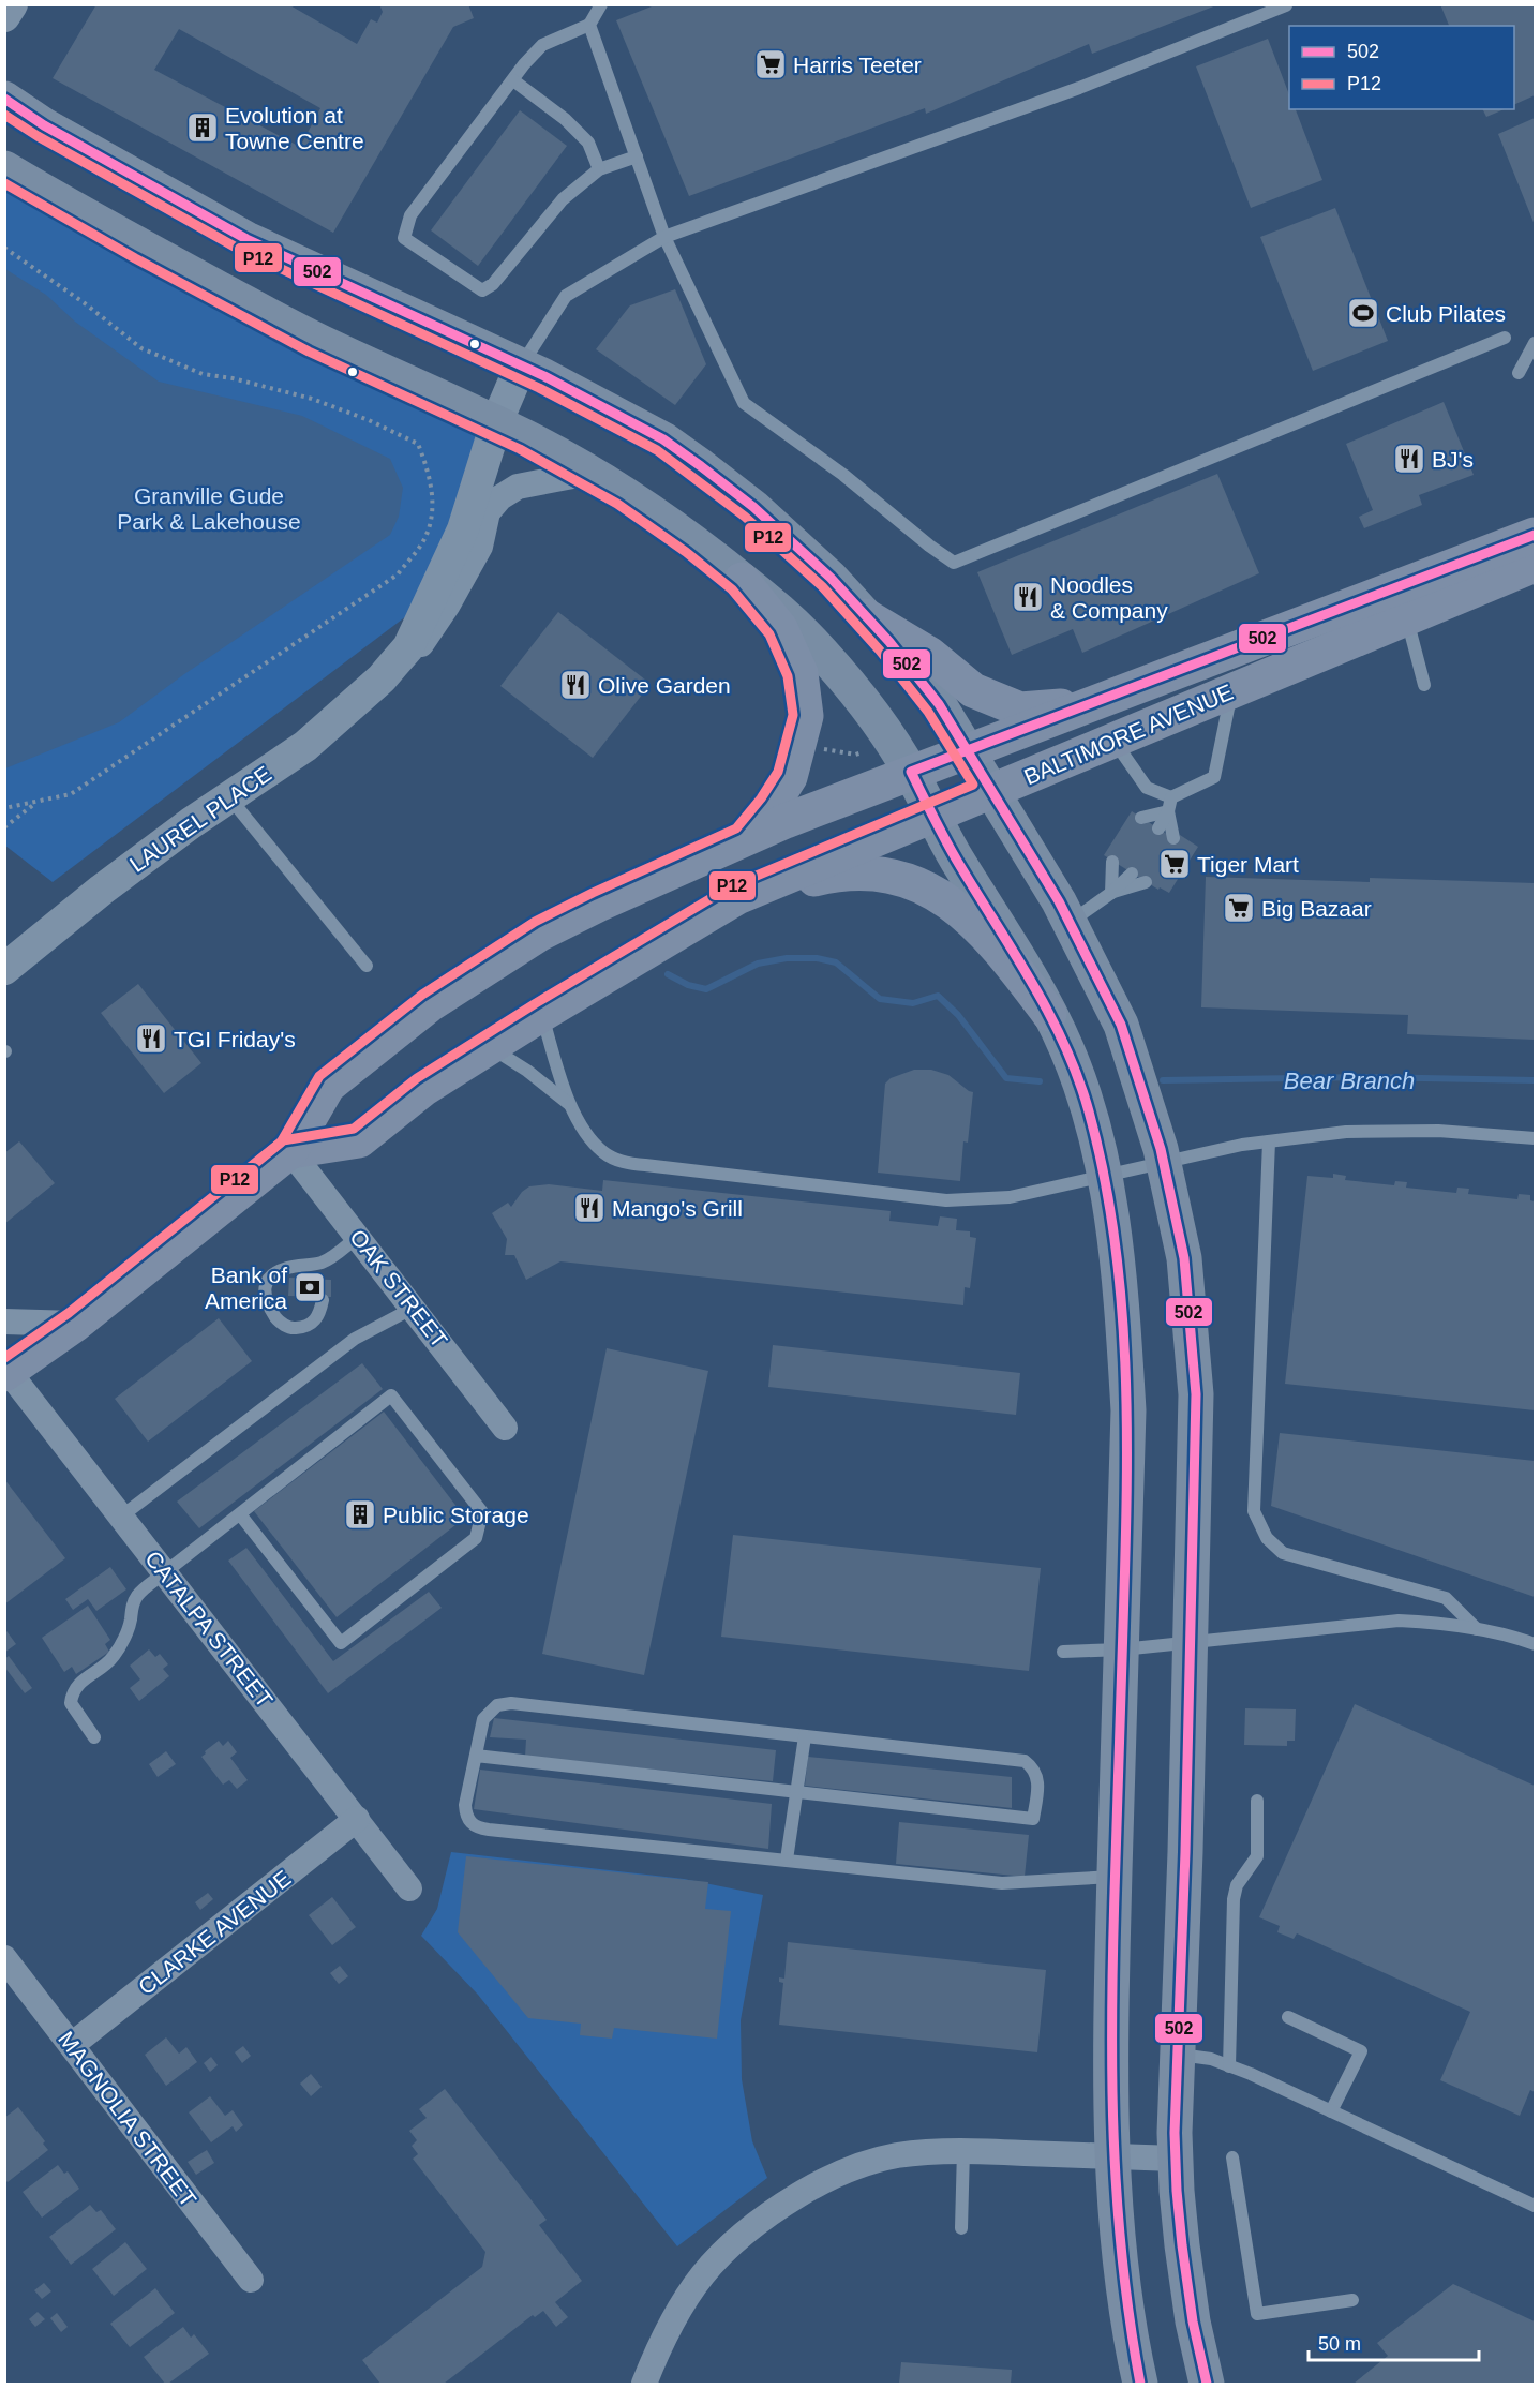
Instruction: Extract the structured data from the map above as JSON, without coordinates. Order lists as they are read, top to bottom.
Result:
{
  "streets": {
    "main road": ["BALTIMORE AVENUE"],
    "street": [
      "LAUREL PLACE",
      "OAK STREET",
      "CATALPA STREET",
      "CLARKE AVENUE",
      "MAGNOLIA STREET"
    ]
  },
  "crossings": [
    ["BALTIMORE AVENUE", "OAK STREET"],
    ["BALTIMORE AVENUE", "CATALPA STREET"],
    ["CATALPA STREET", "CLARKE AVENUE"],
    ["CLARKE AVENUE", "MAGNOLIA STREET"]
  ],
  "water": ["Bear Branch"],
  "parks": ["Granville Gude Park & Lakehouse"],
  "places": {
    "supermarket": ["Harris Teeter", "Tiger Mart", "Big Bazaar"],
    "building": ["Evolution at Towne Centre", "Public Storage"],
    "sports": ["Club Pilates"],
    "restaurant": [
      "BJ's",
      "Noodles & Company",
      "Olive Garden",
      "TGI Friday's",
      "Mango's Grill"
    ],
    "bank": ["Bank of America"]
  },
  "lines": ["transit line 502", "transit line P12"],
  "legend": ["502", "P12"],
  "scale_bar": "50 m"
}
